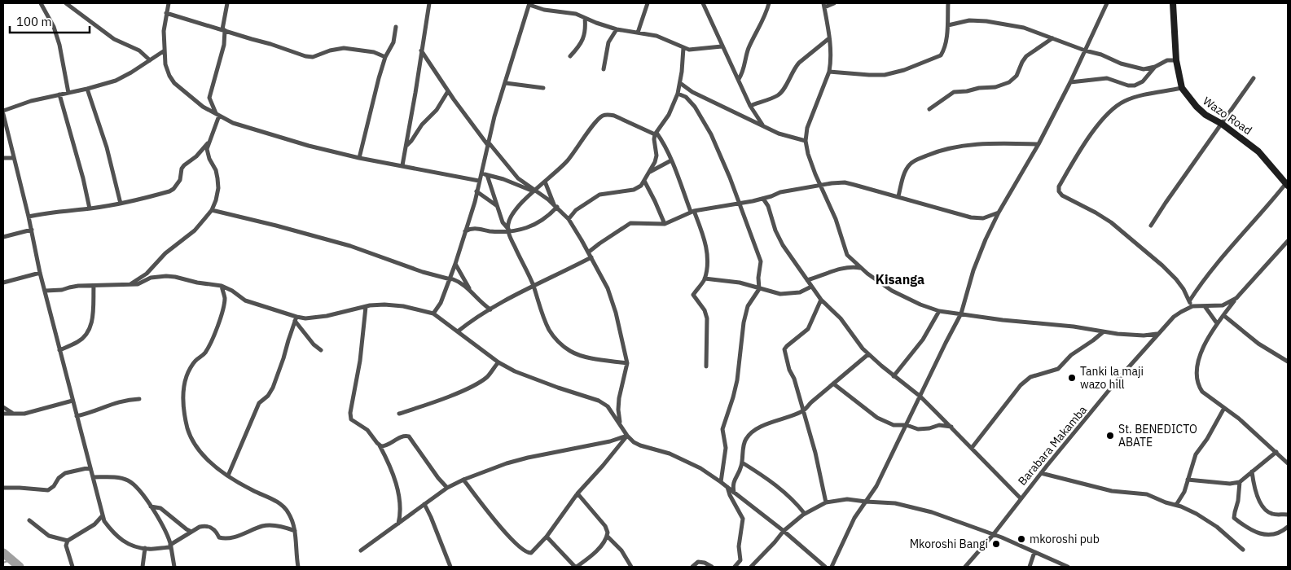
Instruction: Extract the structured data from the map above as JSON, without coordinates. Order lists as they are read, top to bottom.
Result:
{
  "streets": {
    "main road": ["Wazo Road"],
    "street": ["Barabara Makamba"]
  },
  "districts": ["Kisanga"],
  "places": [
    "Tanki la maji wazo hill",
    "St. BENEDICTO ABATE",
    "mkoroshi pub",
    "Mkoroshi Bangi"
  ],
  "scale_bar": "100 m"
}
